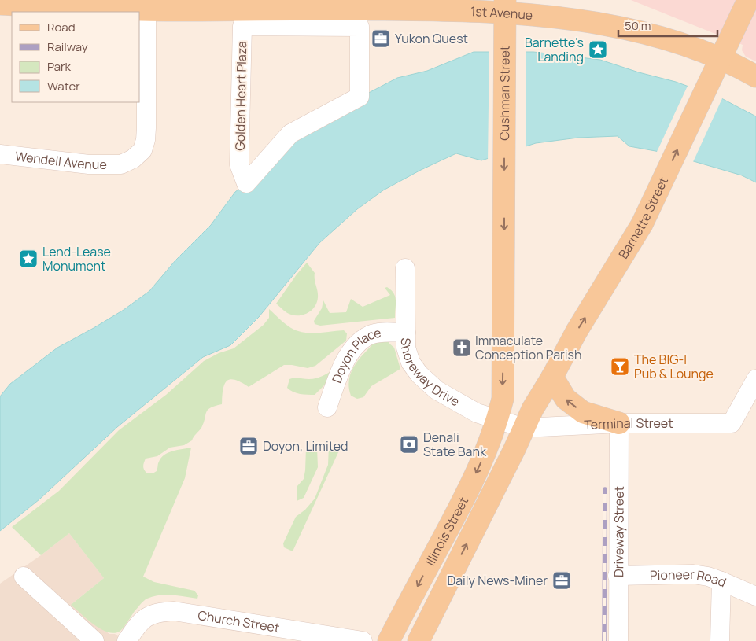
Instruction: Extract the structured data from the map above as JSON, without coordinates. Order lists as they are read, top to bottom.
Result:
{
  "streets": {
    "main road": [
      "1st Avenue",
      "Cushman Street",
      "Barnette Street",
      "Illinois Street"
    ],
    "street": [
      "Golden Heart Plaza",
      "Wendell Avenue",
      "Doyon Place",
      "Shoreway Drive",
      "Terminal Street",
      "Driveway Street",
      "Pioneer Road",
      "Church Street"
    ]
  },
  "crossings": [
    ["1st Avenue", "Cushman Street"],
    ["1st Avenue", "Wendell Avenue"],
    ["1st Avenue", "Barnette Street"],
    ["Cushman Street", "Shoreway Drive"],
    ["Cushman Street", "Illinois Street"],
    ["Barnette Street", "Shoreway Drive"],
    ["Barnette Street", "Terminal Street"],
    ["Barnette Street", "Illinois Street"],
    ["Doyon Place", "Shoreway Drive"],
    ["Shoreway Drive", "Terminal Street"],
    ["Shoreway Drive", "Illinois Street"],
    ["Terminal Street", "Illinois Street"],
    ["Terminal Street", "Driveway Street"],
    ["Driveway Street", "Pioneer Road"]
  ],
  "one_way": ["Cushman Street", "Barnette Street"],
  "places": {
    "office": ["Yukon Quest", "Doyon, Limited", "Daily News-Miner"],
    "place": ["Barnette's Landing", "Lend-Lease Monument"],
    "church": ["Immaculate Conception Parish"],
    "bar": ["The BIG-I Pub & Lounge"],
    "bank": ["Denali State Bank"]
  },
  "legend": [
    "Road",
    "Railway",
    "Park",
    "Water"
  ],
  "scale_bar": "50 m"
}
